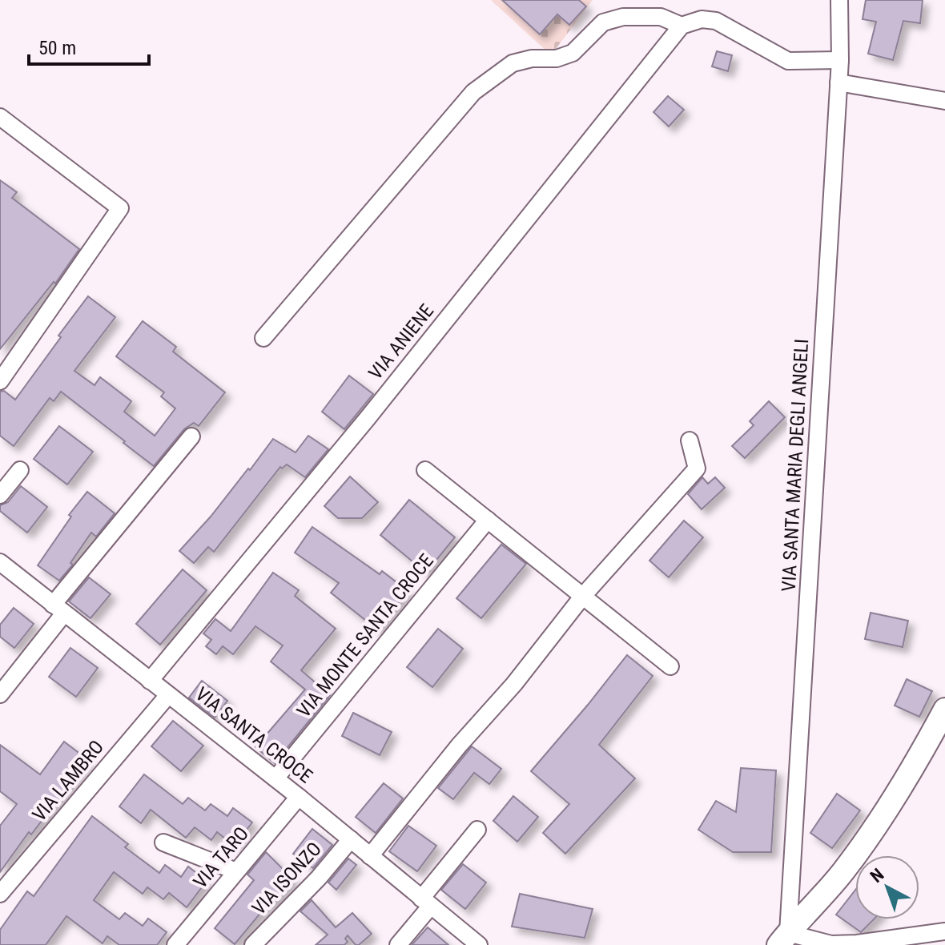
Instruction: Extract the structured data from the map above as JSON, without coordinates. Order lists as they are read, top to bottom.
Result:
{
  "streets": {
    "street": [
      "VIA ANIENE",
      "VIA SANTA MARIA DEGLI ANGELI",
      "VIA MONTE SANTA CROCE",
      "VIA SANTA CROCE",
      "VIA LAMBRO",
      "VIA TARO",
      "VIA ISONZO"
    ]
  },
  "crossings": [
    ["VIA ANIENE", "VIA SANTA CROCE"],
    ["VIA MONTE SANTA CROCE", "VIA SANTA CROCE"],
    ["VIA SANTA CROCE", "VIA LAMBRO"],
    ["VIA SANTA CROCE", "VIA TARO"],
    ["VIA SANTA CROCE", "VIA ISONZO"]
  ],
  "scale_bar": "50 m",
  "north": "top left"
}
